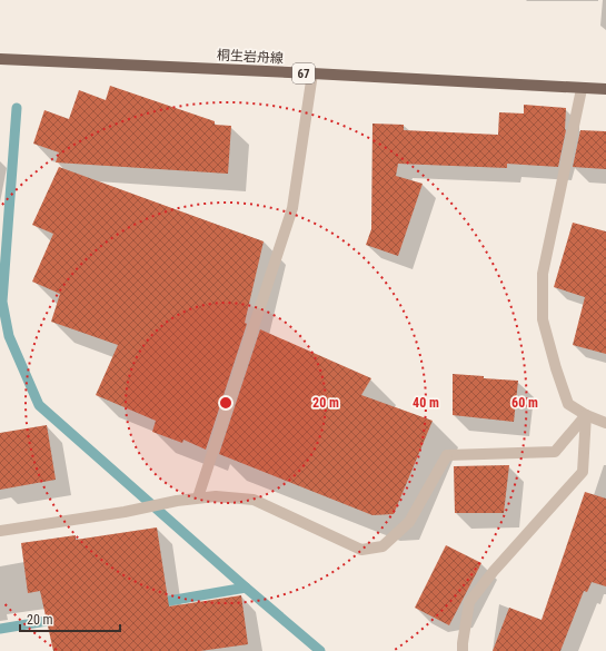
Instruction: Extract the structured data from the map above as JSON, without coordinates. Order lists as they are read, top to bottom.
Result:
{
  "streets": {
    "main road": ["桐生岩舟線", "67"]
  },
  "scale_bar": "20 m",
  "rings": ["20 m", "40 m", "60 m"]
}
